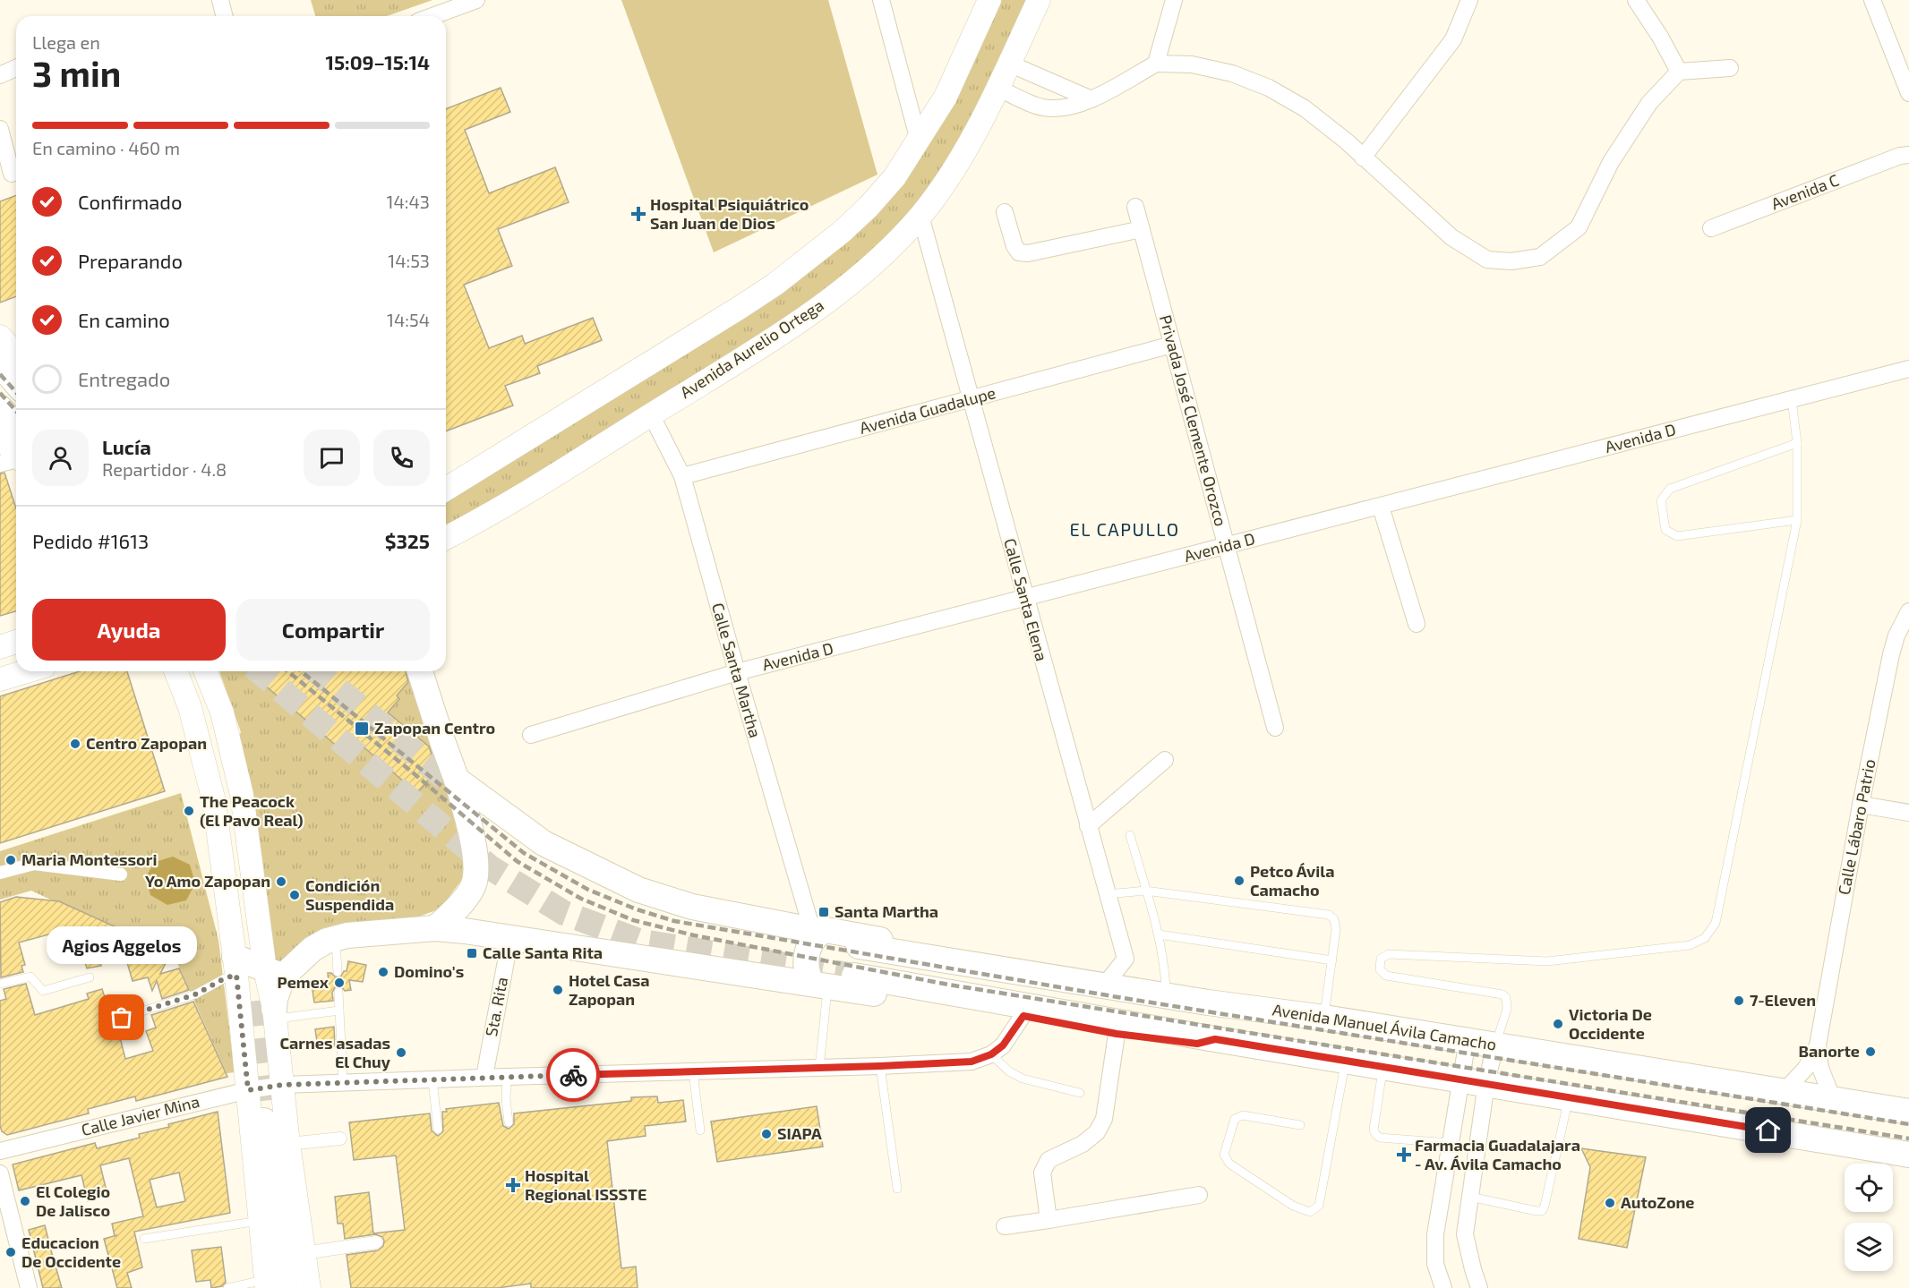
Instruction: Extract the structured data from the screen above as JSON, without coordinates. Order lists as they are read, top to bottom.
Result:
{
  "streets": {
    "main road": ["Avenida Aurelio Ortega", "Avenida Manuel Ávila Camacho"],
    "street": [
      "Avenida C",
      "Avenida Guadalupe",
      "Privada José Clemente Orozco",
      "Avenida D",
      "Calle Santa Elena",
      "Calle Santa Martha",
      "Calle Lábaro Patrio",
      "Sta. Rita",
      "Calle Javier Mina"
    ]
  },
  "crossings": [
    ["Avenida Aurelio Ortega", "Calle Santa Elena"],
    ["Avenida Aurelio Ortega", "Calle Santa Martha"],
    ["Avenida Guadalupe", "Privada José Clemente Orozco"],
    ["Avenida Guadalupe", "Calle Santa Elena"],
    ["Avenida Guadalupe", "Calle Santa Martha"],
    ["Privada José Clemente Orozco", "Avenida D"],
    ["Avenida D", "Calle Santa Elena"],
    ["Avenida D", "Calle Santa Martha"],
    ["Calle Lábaro Patrio", "Avenida Manuel Ávila Camacho"],
    ["Sta. Rita", "Calle Javier Mina"]
  ],
  "districts": ["EL CAPULLO"],
  "places": {
    "health": ["Hospital Psiquiátrico San Juan de Dios", "Farmacia Guadalajara - Av. Ávila Camacho", "Hospital Regional ISSSTE"],
    "transit": ["Zapopan Centro", "Santa Martha", "Calle Santa Rita"],
    "other": [
      "Centro Zapopan",
      "The Peacock (El Pavo Real)",
      "Maria Montessori",
      "Petco Ávila Camacho",
      "Yo Amo Zapopan",
      "Condición Suspendida",
      "Domino's",
      "Pemex",
      "Hotel Casa Zapopan",
      "7-Eleven",
      "Agios Aggelos",
      "Victoria De Occidente",
      "Banorte",
      "Carnes asadas El Chuy",
      "SIAPA",
      "El Colegio De Jalisco",
      "AutoZone",
      "Educacion De Occidente"
    ]
  },
  "page": {
    "heading": ["3 min", "Llega en", "15:09–15:14"],
    "panel": [
      "Lucía",
      "Repartidor · 4.8",
      "Pedido #1613",
      "$325"
    ],
    "bar": "En camino · 460 m",
    "list": [
      ["Confirmado", "14:43"],
      ["Preparando", "14:53"],
      ["En camino", "14:54"],
      "Entregado"
    ],
    "buttons": ["Ayuda", "Compartir"],
    "bubble": "Agios Aggelos"
  }
}
